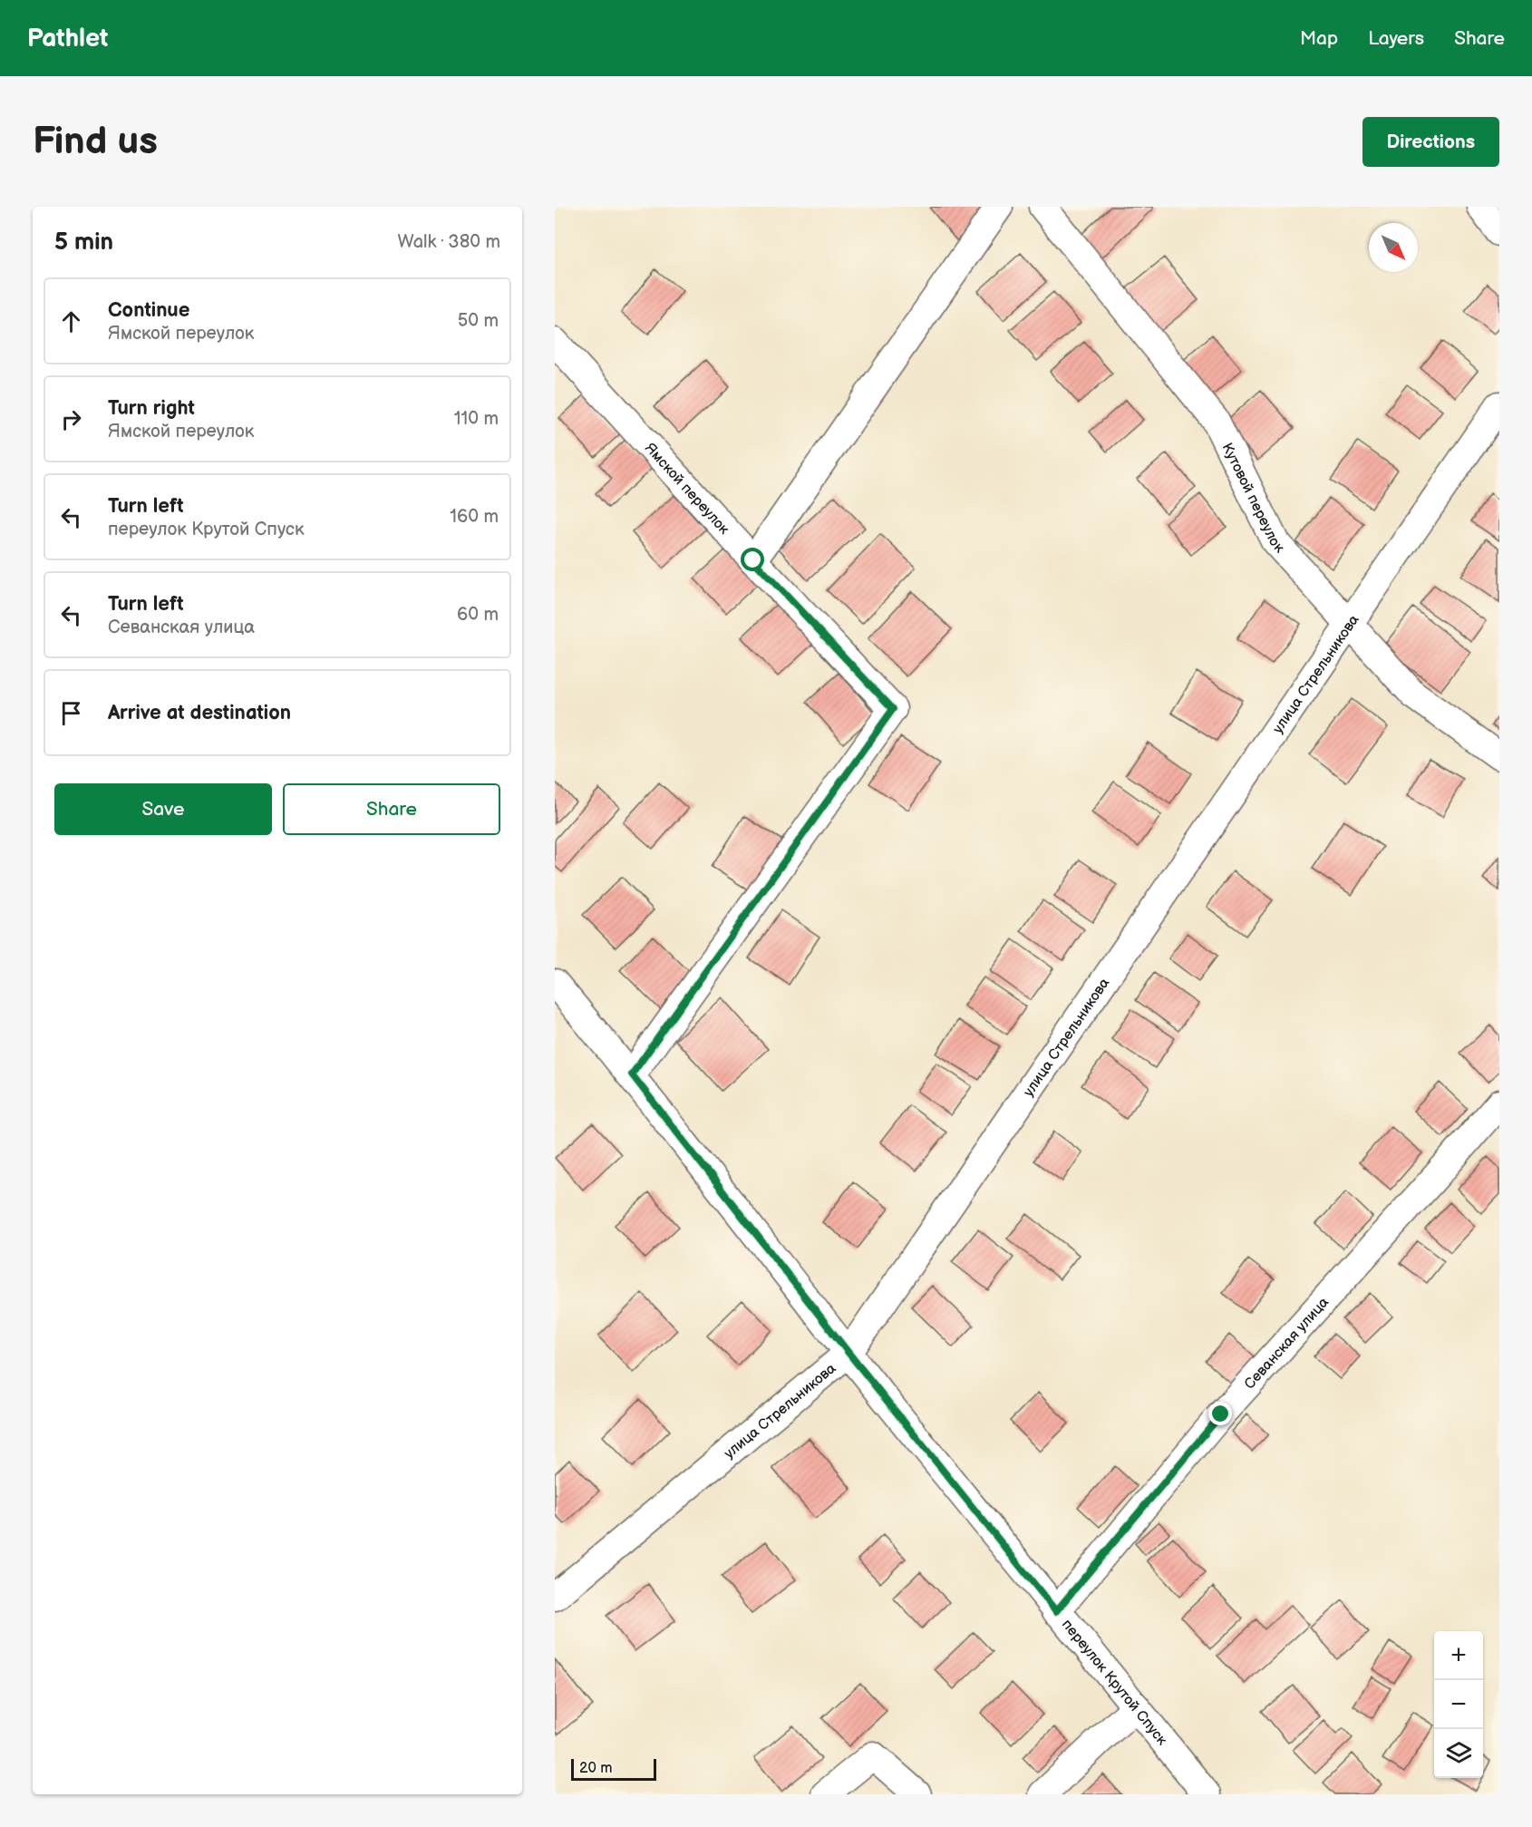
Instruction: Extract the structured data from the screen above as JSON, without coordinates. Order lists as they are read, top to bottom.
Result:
{
  "streets": {
    "street": [
      "Ямской переулок",
      "Кутовой переулок",
      "улица Стрельникова",
      "Севанская улица",
      "переулок Крутой Спуск"
    ]
  },
  "crossings": [
    ["Ямской переулок", "переулок Крутой Спуск"],
    ["Кутовой переулок", "улица Стрельникова"],
    ["улица Стрельникова", "переулок Крутой Спуск"],
    ["Севанская улица", "переулок Крутой Спуск"]
  ],
  "scale_bar": "20 m",
  "north": "bottom right",
  "page": {
    "header": "Pathlet",
    "nav": ["Map", "Layers", "Share"],
    "buttons": [
      "Directions",
      ["Save", "Share"]
    ],
    "title": "Find us",
    "heading": ["5 min", "Walk · 380 m"],
    "list": [
      ["Continue", "Ямской переулок", "50 m"],
      ["Turn right", "Ямской переулок", "110 m"],
      ["Turn left", "переулок Крутой Спуск", "160 m"],
      ["Turn left", "Севанская улица", "60 m"],
      "Arrive at destination"
    ],
    "map_buttons": ["+", "−"],
    "scale": "20 m"
  }
}
